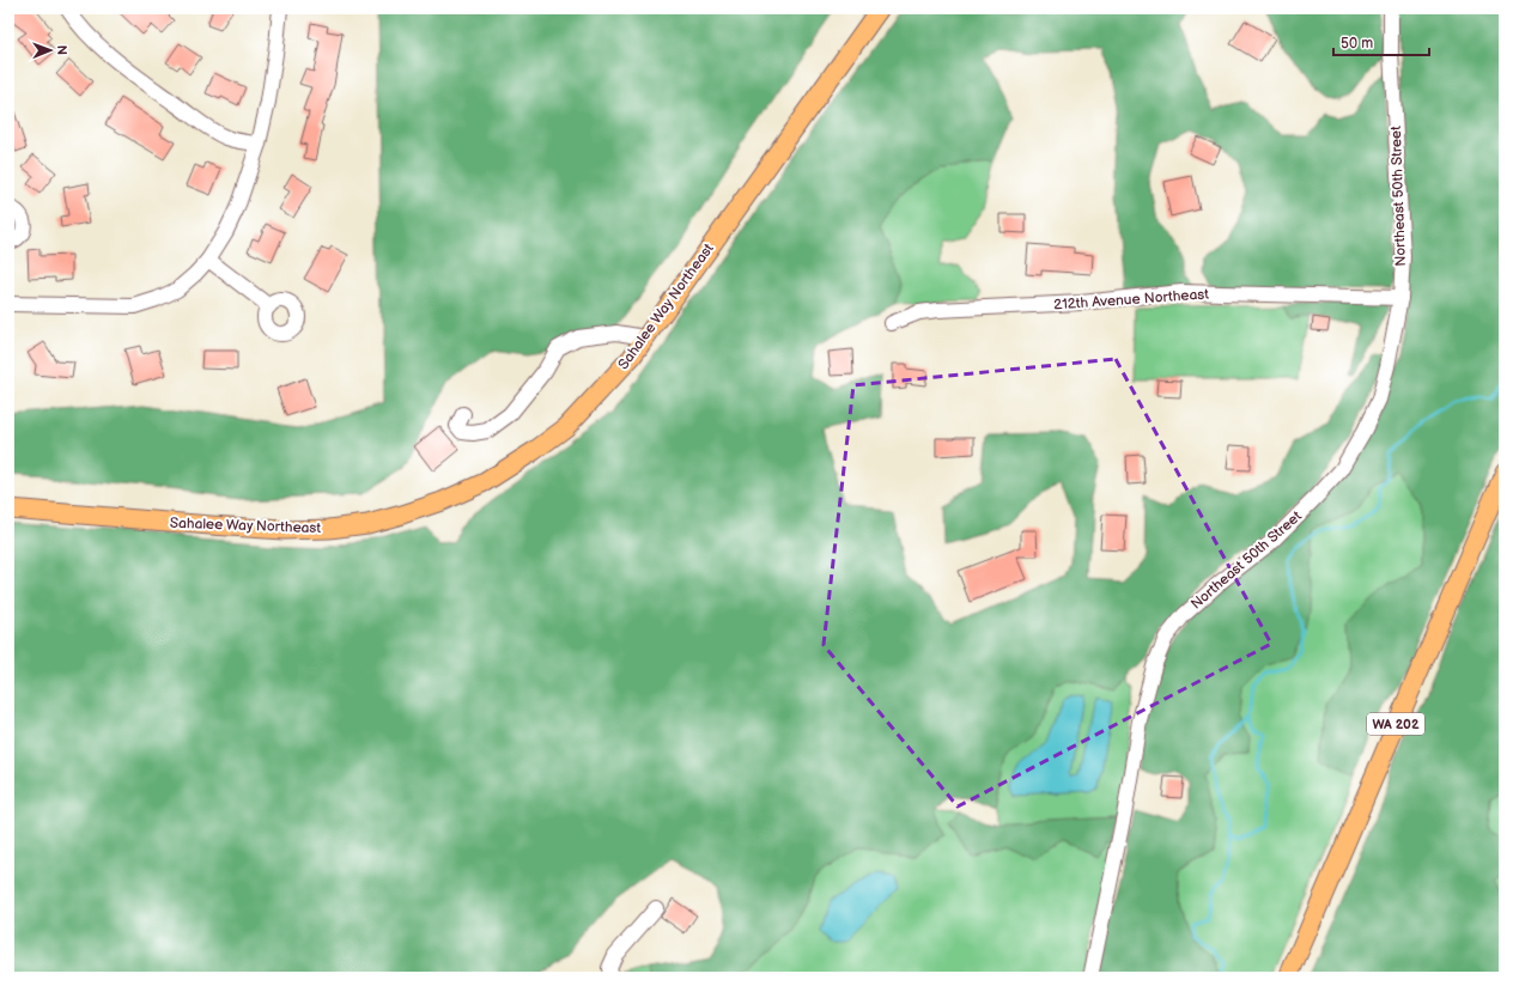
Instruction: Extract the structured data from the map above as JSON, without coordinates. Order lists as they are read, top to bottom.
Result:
{
  "streets": {
    "main road": ["Sahalee Way Northeast", "WA 202"],
    "street": ["Northeast 50th Street", "212th Avenue Northeast"]
  },
  "crossings": [
    ["Northeast 50th Street", "212th Avenue Northeast"]
  ],
  "scale_bar": "50 m",
  "north": "right"
}
